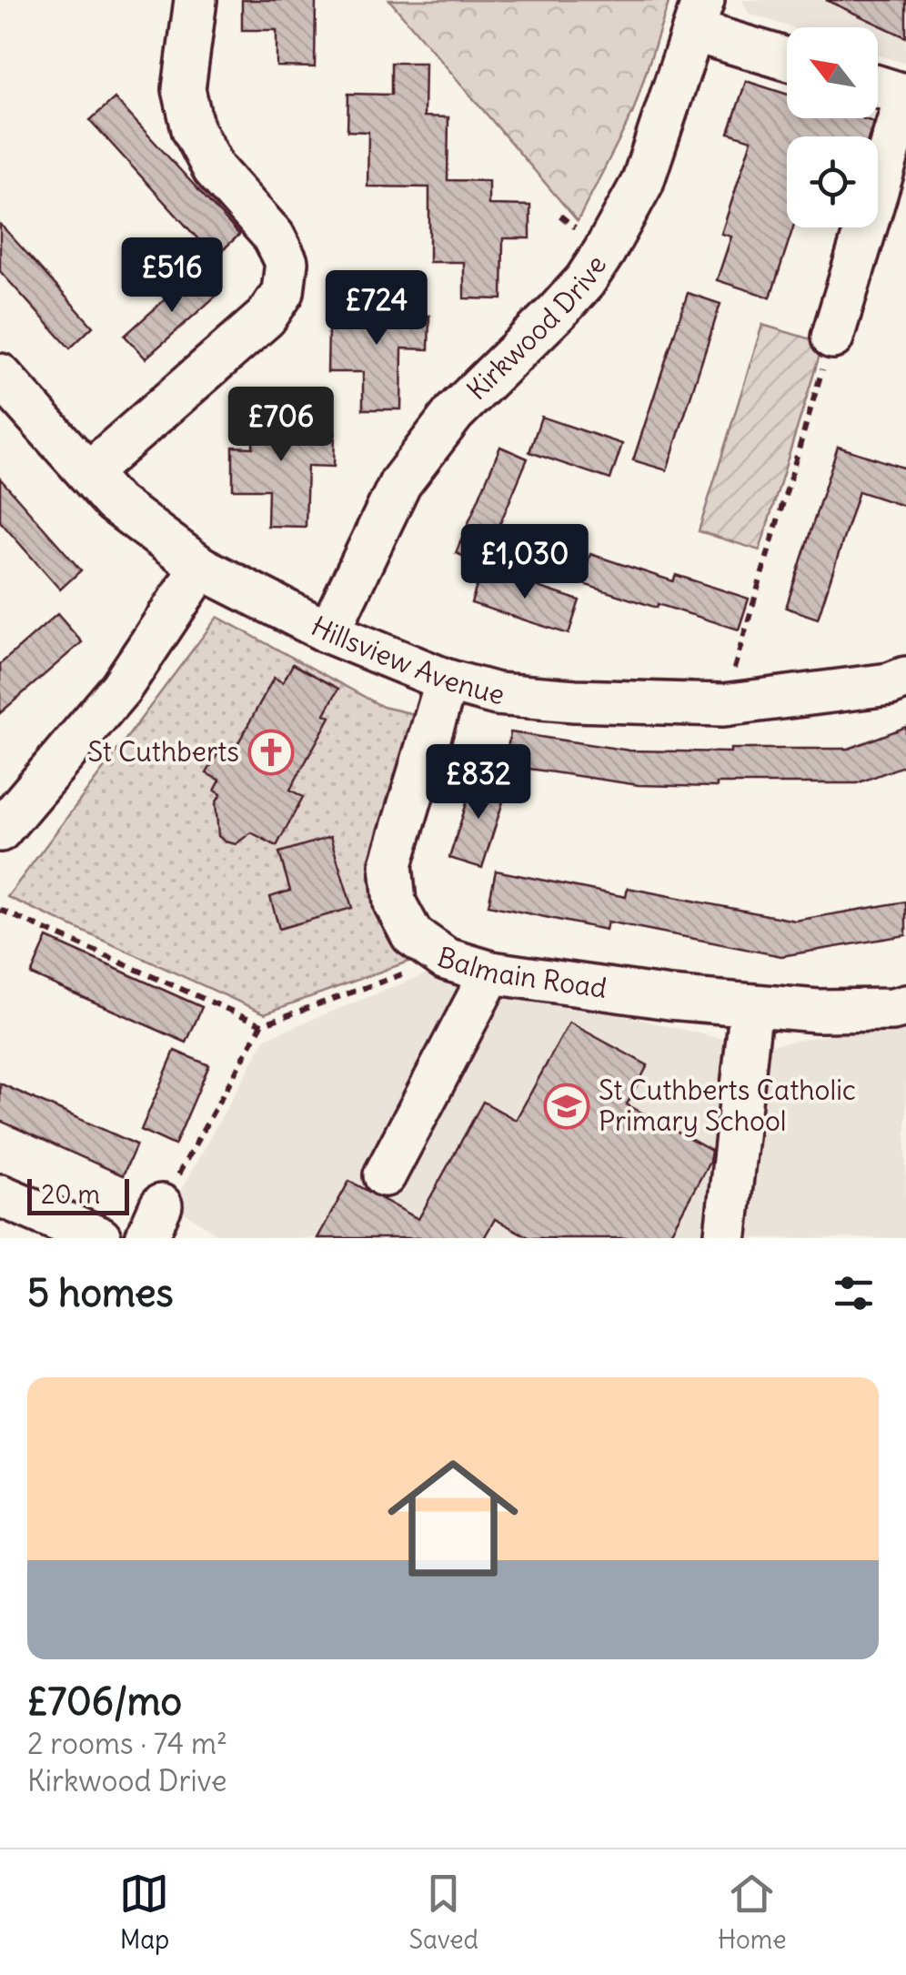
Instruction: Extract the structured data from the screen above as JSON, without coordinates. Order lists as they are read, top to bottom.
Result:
{
  "streets": {
    "street": ["Kirkwood Drive", "Hillsview Avenue", "Balmain Road"]
  },
  "crossings": [
    ["Kirkwood Drive", "Hillsview Avenue"],
    ["Hillsview Avenue", "Balmain Road"]
  ],
  "places": {
    "church": ["St Cuthberts"],
    "school or university": ["St Cuthberts Catholic Primary School"]
  },
  "scale_bar": "20 m",
  "north": "top left",
  "page": {
    "price": [
      "£516",
      "£724",
      "£706",
      "£1,030",
      "£832"
    ],
    "scale": "20 m",
    "heading": "5 homes",
    "list": [
      {
        "name": "£706/mo",
        "note": "2 rooms · 74 m² · Kirkwood Drive"
      }
    ],
    "tabs": ["Map", "Saved", "Home"]
  }
}
